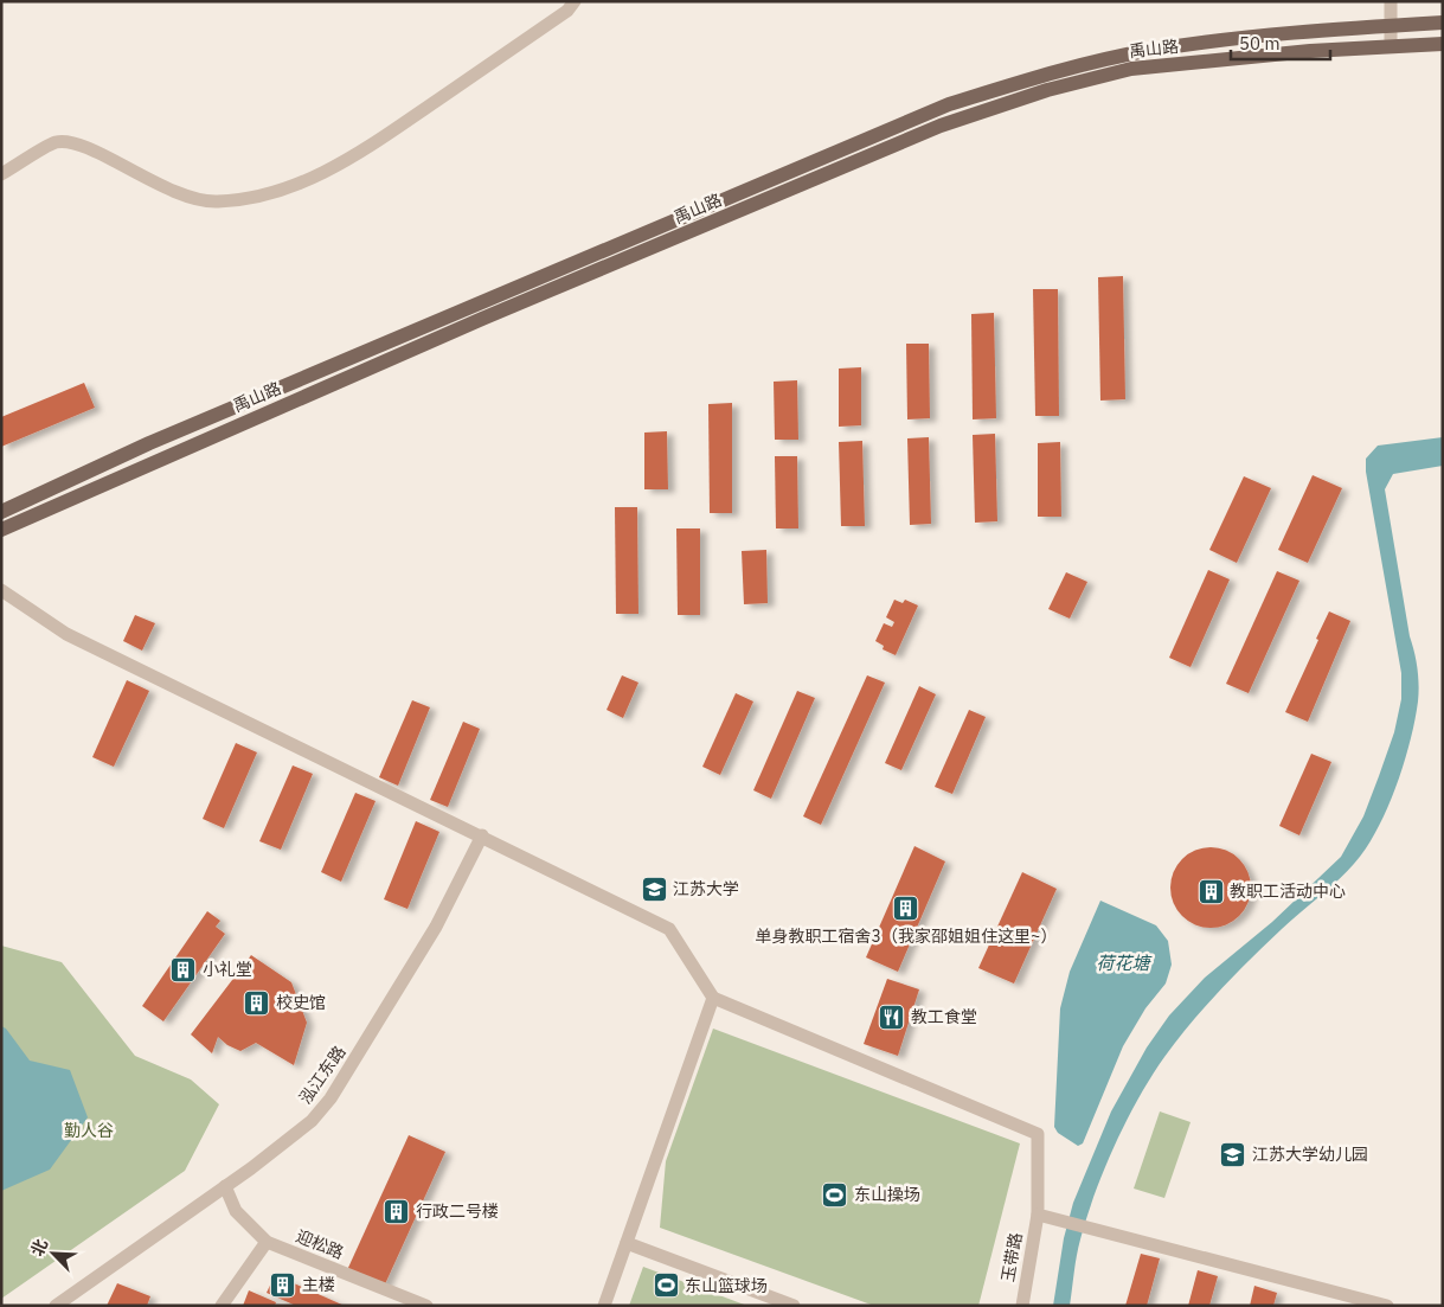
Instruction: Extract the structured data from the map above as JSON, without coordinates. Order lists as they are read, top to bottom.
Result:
{
  "streets": {
    "main road": ["禹山路"],
    "street": ["泓江东路", "迎松路", "玉带路"]
  },
  "crossings": [
    ["泓江东路", "迎松路"]
  ],
  "water": ["荷花塘"],
  "parks": ["勤人谷"],
  "places": {
    "school or university": ["江苏大学", "江苏大学幼儿园"],
    "building": [
      "教职工活动中心",
      "单身教职工宿舍3（我家邵姐姐住这里~）",
      "小礼堂",
      "校史馆",
      "行政二号楼",
      "主楼"
    ],
    "restaurant": ["教工食堂"],
    "sports": ["东山操场", "东山篮球场"]
  },
  "scale_bar": "50 m",
  "north": "top left"
}
